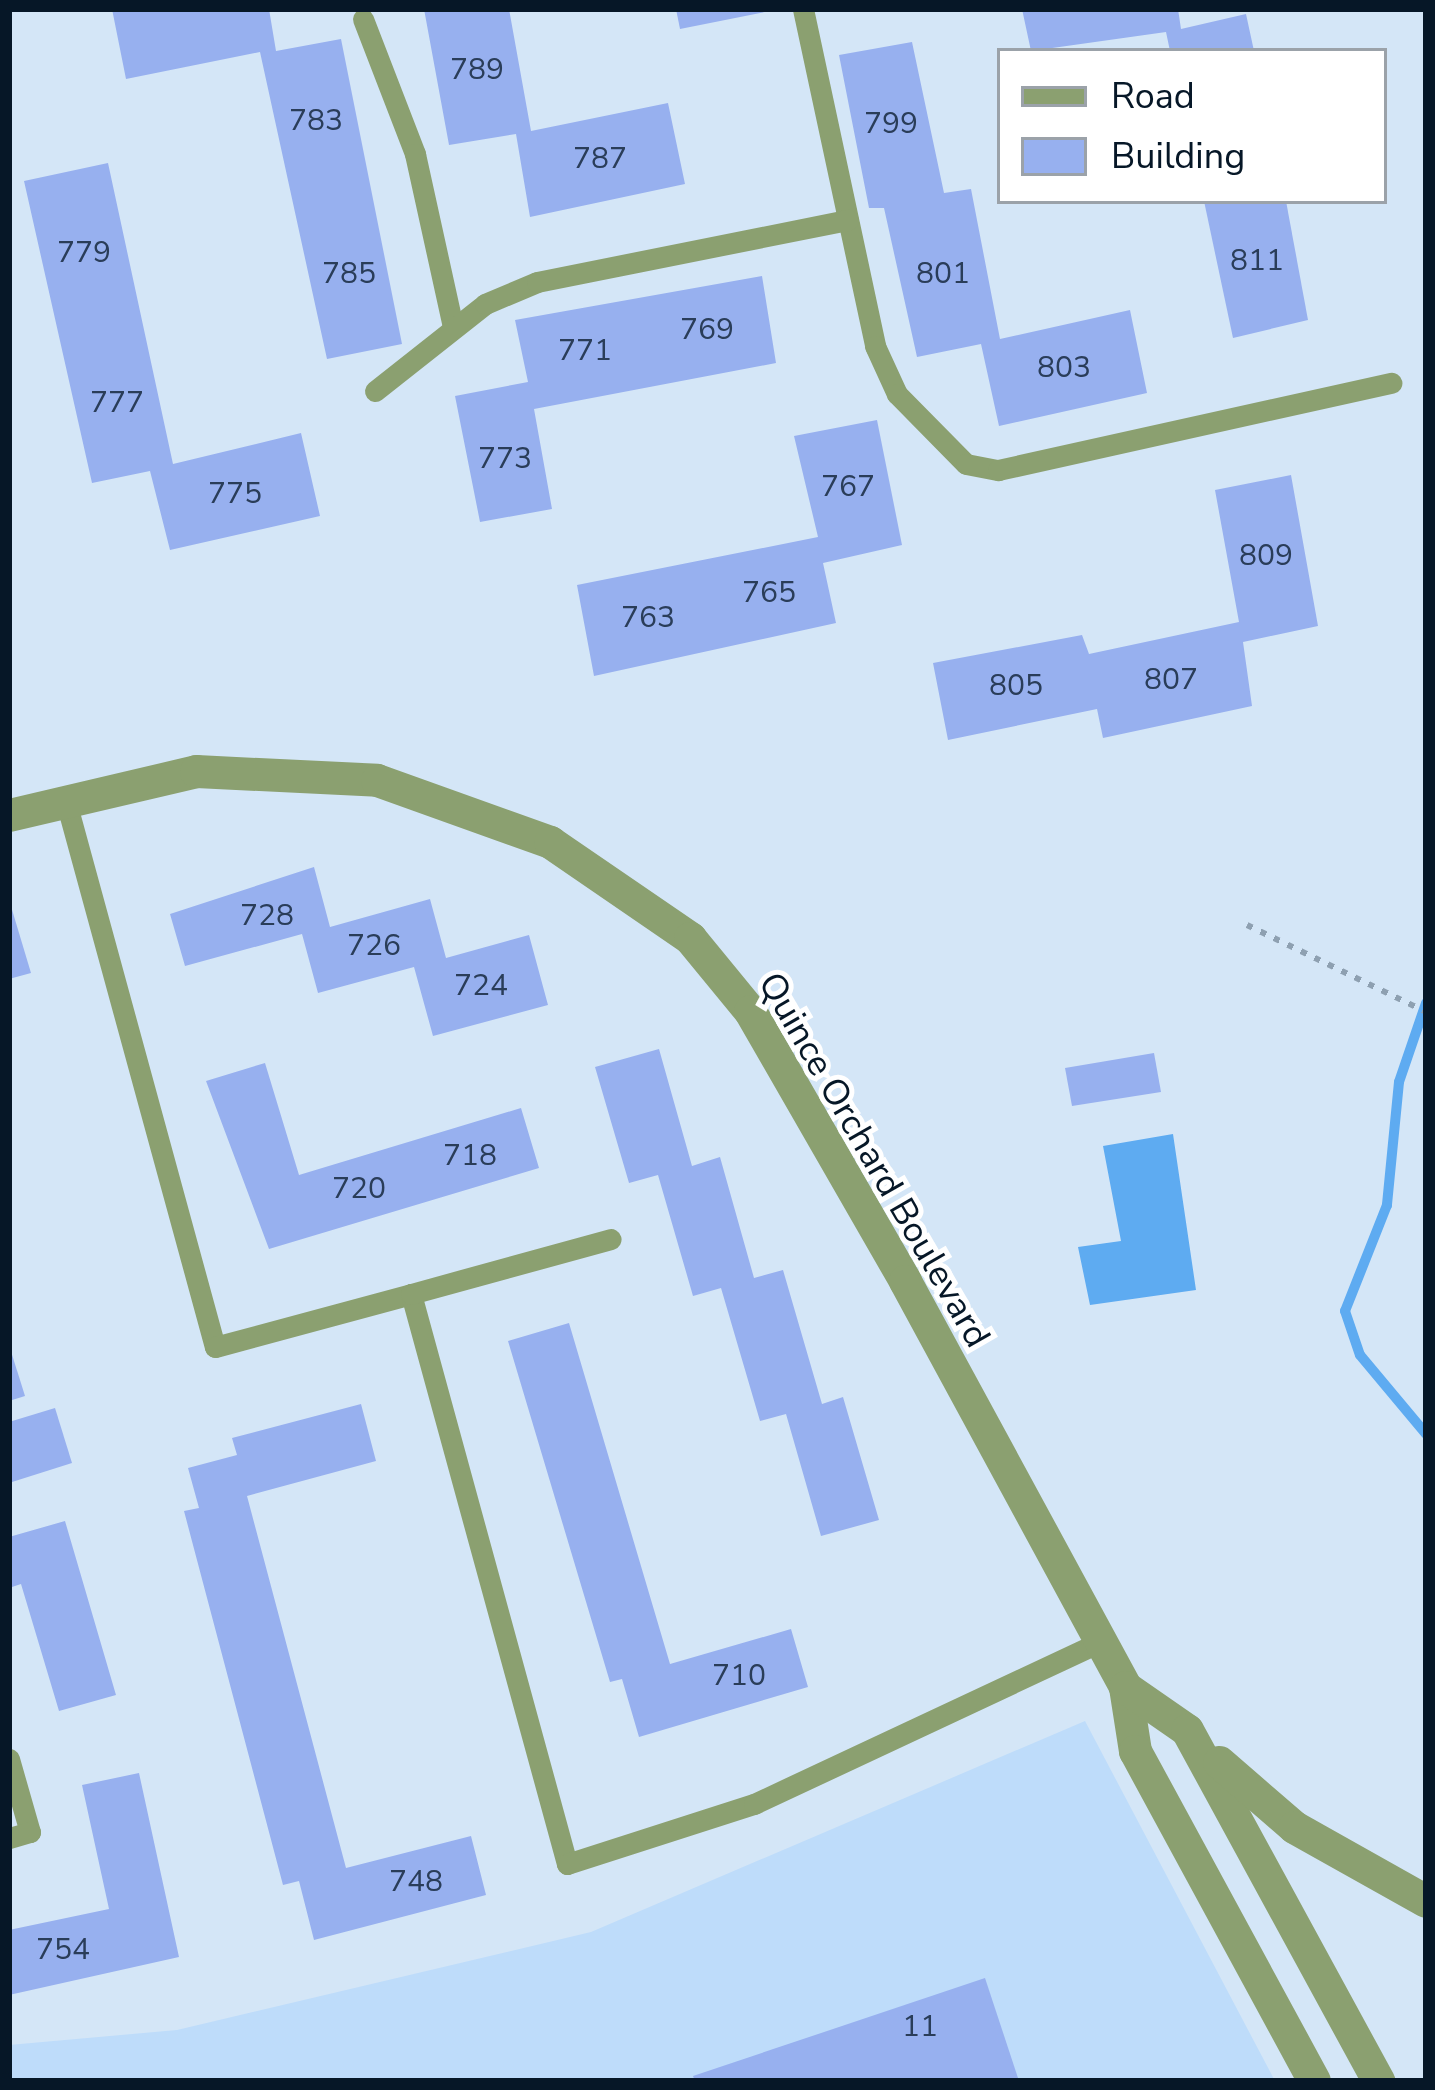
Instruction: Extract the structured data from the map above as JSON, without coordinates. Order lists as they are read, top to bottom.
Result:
{
  "streets": {
    "street": ["Quince Orchard Boulevard"]
  },
  "house_numbers": [
    "789",
    "783",
    "799",
    "787",
    "779",
    "811",
    "785",
    "801",
    "769",
    "771",
    "803",
    "777",
    "773",
    "767",
    "775",
    "809",
    "765",
    "763",
    "807",
    "805",
    "728",
    "726",
    "724",
    "718",
    "720",
    "710",
    "748",
    "754",
    "11"
  ],
  "legend": ["Road", "Building"]
}
